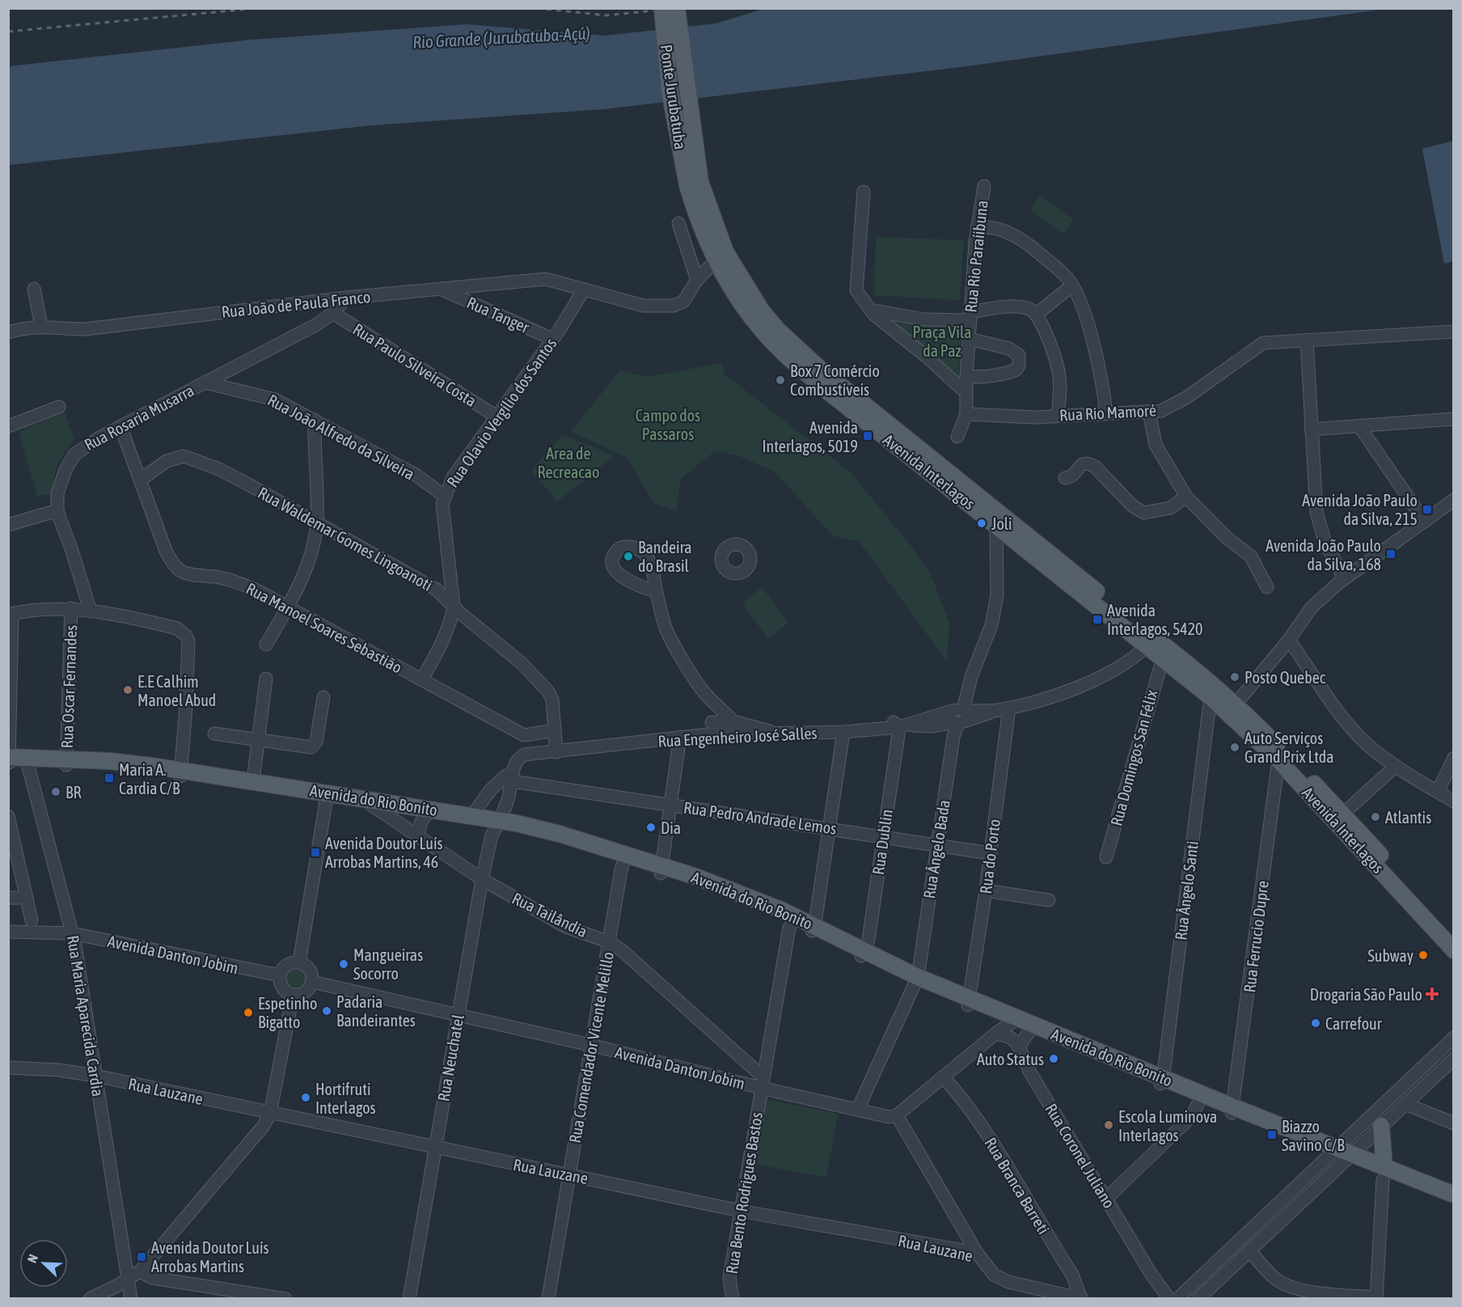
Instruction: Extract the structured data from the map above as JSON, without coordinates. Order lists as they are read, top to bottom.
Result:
{
  "streets": {
    "main road": ["Ponte Jurubatuba", "Avenida Interlagos", "Avenida do Rio Bonito"],
    "street": [
      "Rua Rio Paraíibuna",
      "Rua João de Paula Franco",
      "Rua Tanger",
      "Rua Paulo Silveira Costa",
      "Rua Olavio Vergílio dos Santos",
      "Rua Rio Mamoré",
      "Rua Rosaria Musarra",
      "Rua João Alfredo da Silveira",
      "Rua Waldemar Gomes Lingoanoti",
      "Rua Manoel Soares Sebastião",
      "Rua Oscar Fernandes",
      "Rua Engenheiro José Salles",
      "Rua Domingos San Félix",
      "Rua Pedro Andrade Lemos",
      "Rua Dublin",
      "Rua Ângelo Bada",
      "Rua do Porto",
      "Rua Ângelo Santi",
      "Rua Tailândia",
      "Rua Ferrucio Dupre",
      "Avenida Danton Jobim",
      "Rua Maria Aparecida Cardia",
      "Rua Comendador Vicente Melillo",
      "Rua Neuchatel",
      "Rua Lauzane",
      "Rua Coronel Juliano",
      "Rua Branca Barreti",
      "Rua Bento Rodrigues Bastos"
    ]
  },
  "crossings": [
    ["Ponte Jurubatuba", "Avenida Interlagos"],
    ["Rua Rio Paraíibuna", "Rua Rio Mamoré"],
    ["Rua João de Paula Franco", "Rua Tanger"],
    ["Rua João de Paula Franco", "Rua Olavio Vergílio dos Santos"],
    ["Rua João de Paula Franco", "Rua Rosaria Musarra"],
    ["Rua João de Paula Franco", "Avenida Interlagos"],
    ["Rua Tanger", "Rua Olavio Vergílio dos Santos"],
    ["Rua Paulo Silveira Costa", "Rua Olavio Vergílio dos Santos"],
    ["Rua Paulo Silveira Costa", "Rua Rosaria Musarra"],
    ["Rua Olavio Vergílio dos Santos", "Rua João Alfredo da Silveira"],
    ["Rua Olavio Vergílio dos Santos", "Rua Waldemar Gomes Lingoanoti"],
    ["Rua Olavio Vergílio dos Santos", "Rua Manoel Soares Sebastião"],
    ["Rua Rosaria Musarra", "Rua João Alfredo da Silveira"],
    ["Rua Rosaria Musarra", "Rua Manoel Soares Sebastião"],
    ["Avenida Interlagos", "Rua Engenheiro José Salles"],
    ["Avenida Interlagos", "Rua Domingos San Félix"],
    ["Avenida Interlagos", "Rua Ângelo Bada"],
    ["Avenida Interlagos", "Rua Ângelo Santi"],
    ["Avenida Interlagos", "Rua Ferrucio Dupre"],
    ["Rua Waldemar Gomes Lingoanoti", "Rua Manoel Soares Sebastião"],
    ["Rua Waldemar Gomes Lingoanoti", "Rua Engenheiro José Salles"],
    ["Rua Oscar Fernandes", "Avenida do Rio Bonito"],
    ["Rua Engenheiro José Salles", "Rua Dublin"],
    ["Rua Engenheiro José Salles", "Rua Ângelo Bada"],
    ["Rua Engenheiro José Salles", "Rua do Porto"],
    ["Avenida do Rio Bonito", "Rua Dublin"],
    ["Avenida do Rio Bonito", "Rua Ângelo Bada"],
    ["Avenida do Rio Bonito", "Rua do Porto"],
    ["Avenida do Rio Bonito", "Rua Ângelo Santi"],
    ["Avenida do Rio Bonito", "Rua Tailândia"],
    ["Avenida do Rio Bonito", "Rua Ferrucio Dupre"],
    ["Avenida do Rio Bonito", "Rua Maria Aparecida Cardia"],
    ["Avenida do Rio Bonito", "Rua Comendador Vicente Melillo"],
    ["Avenida do Rio Bonito", "Rua Neuchatel"],
    ["Avenida do Rio Bonito", "Rua Bento Rodrigues Bastos"],
    ["Rua Pedro Andrade Lemos", "Rua Dublin"],
    ["Rua Pedro Andrade Lemos", "Rua Ângelo Bada"],
    ["Rua Pedro Andrade Lemos", "Rua do Porto"],
    ["Rua Pedro Andrade Lemos", "Rua Neuchatel"],
    ["Rua Ângelo Bada", "Avenida Danton Jobim"],
    ["Rua Tailândia", "Avenida Danton Jobim"],
    ["Rua Tailândia", "Rua Comendador Vicente Melillo"],
    ["Rua Tailândia", "Rua Neuchatel"],
    ["Rua Tailândia", "Rua Bento Rodrigues Bastos"],
    ["Avenida Danton Jobim", "Rua Maria Aparecida Cardia"],
    ["Avenida Danton Jobim", "Rua Comendador Vicente Melillo"],
    ["Avenida Danton Jobim", "Rua Neuchatel"],
    ["Avenida Danton Jobim", "Rua Bento Rodrigues Bastos"],
    ["Rua Maria Aparecida Cardia", "Rua Lauzane"],
    ["Rua Comendador Vicente Melillo", "Rua Lauzane"],
    ["Rua Neuchatel", "Rua Lauzane"],
    ["Rua Lauzane", "Rua Branca Barreti"],
    ["Rua Lauzane", "Rua Bento Rodrigues Bastos"]
  ],
  "water": ["Rio Grande (Jurubatuba-Açú)"],
  "parks": ["Praça Vila da Paz", "Campo dos Passaros", "Area de Recreacao"],
  "places": {
    "other": [
      "Box 7 Comércio Combustíveis",
      "Joli",
      "Bandeira do Brasil",
      "Posto Quebec",
      "E.E Calhim Manoel Abud",
      "Auto Serviços Grand Prix Ltda",
      "BR",
      "Atlantis",
      "Dia",
      "Subway",
      "Mangueiras Socorro",
      "Padaria Bandeirantes",
      "Espetinho Bigatto",
      "Carrefour",
      "Auto Status",
      "Hortifruti Interlagos",
      "Escola Luminova Interlagos"
    ],
    "transit": [
      "Avenida Interlagos, 5019",
      "Avenida João Paulo da Silva, 215",
      "Avenida João Paulo da Silva, 168",
      "Avenida Interlagos, 5420",
      "Maria A. Cardia C/B",
      "Avenida Doutor Luís Arrobas Martins, 46",
      "Biazzo Savino C/B",
      "Avenida Doutor Luís Arrobas Martins"
    ],
    "health": ["Drogaria São Paulo"]
  },
  "north": "top left"
}
